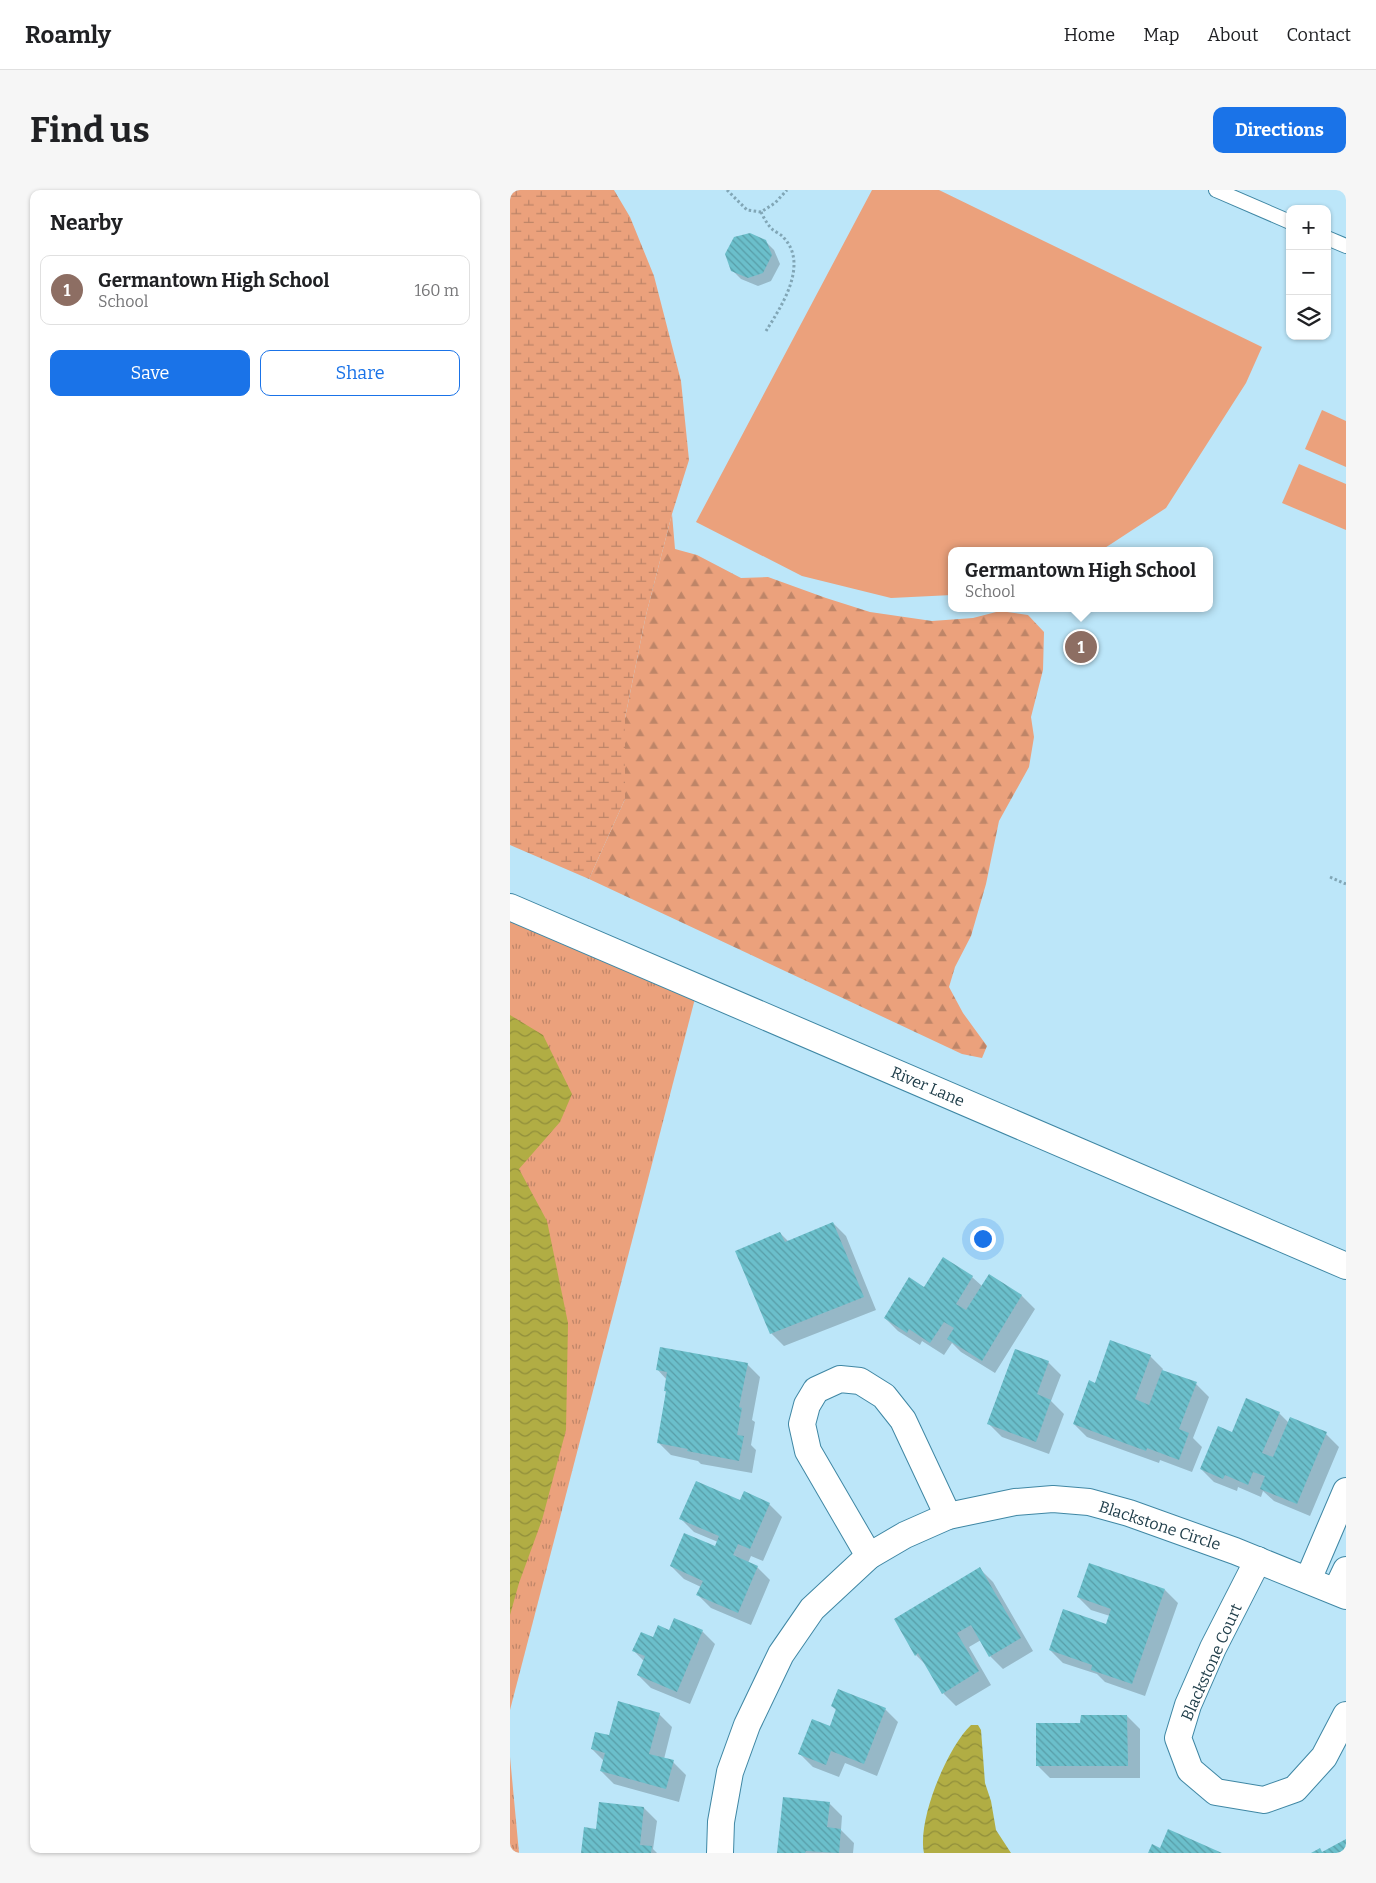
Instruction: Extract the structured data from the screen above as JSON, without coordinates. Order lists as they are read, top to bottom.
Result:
{
  "streets": {
    "street": ["River Lane", "Blackstone Circle", "Blackstone Court"]
  },
  "crossings": [
    ["Blackstone Circle", "Blackstone Court"]
  ],
  "page": {
    "header": "Roamly",
    "nav": [
      "Home",
      "Map",
      "About",
      "Contact"
    ],
    "buttons": [
      "Directions",
      ["Save", "Share"]
    ],
    "title": "Find us",
    "heading": "Nearby",
    "map_buttons": ["+", "−"],
    "list": [
      {
        "mark": "1",
        "name": "Germantown High School",
        "note": "School",
        "value": "160 m"
      }
    ],
    "popup": ["Germantown High School", "School"],
    "pins": "1"
  }
}
